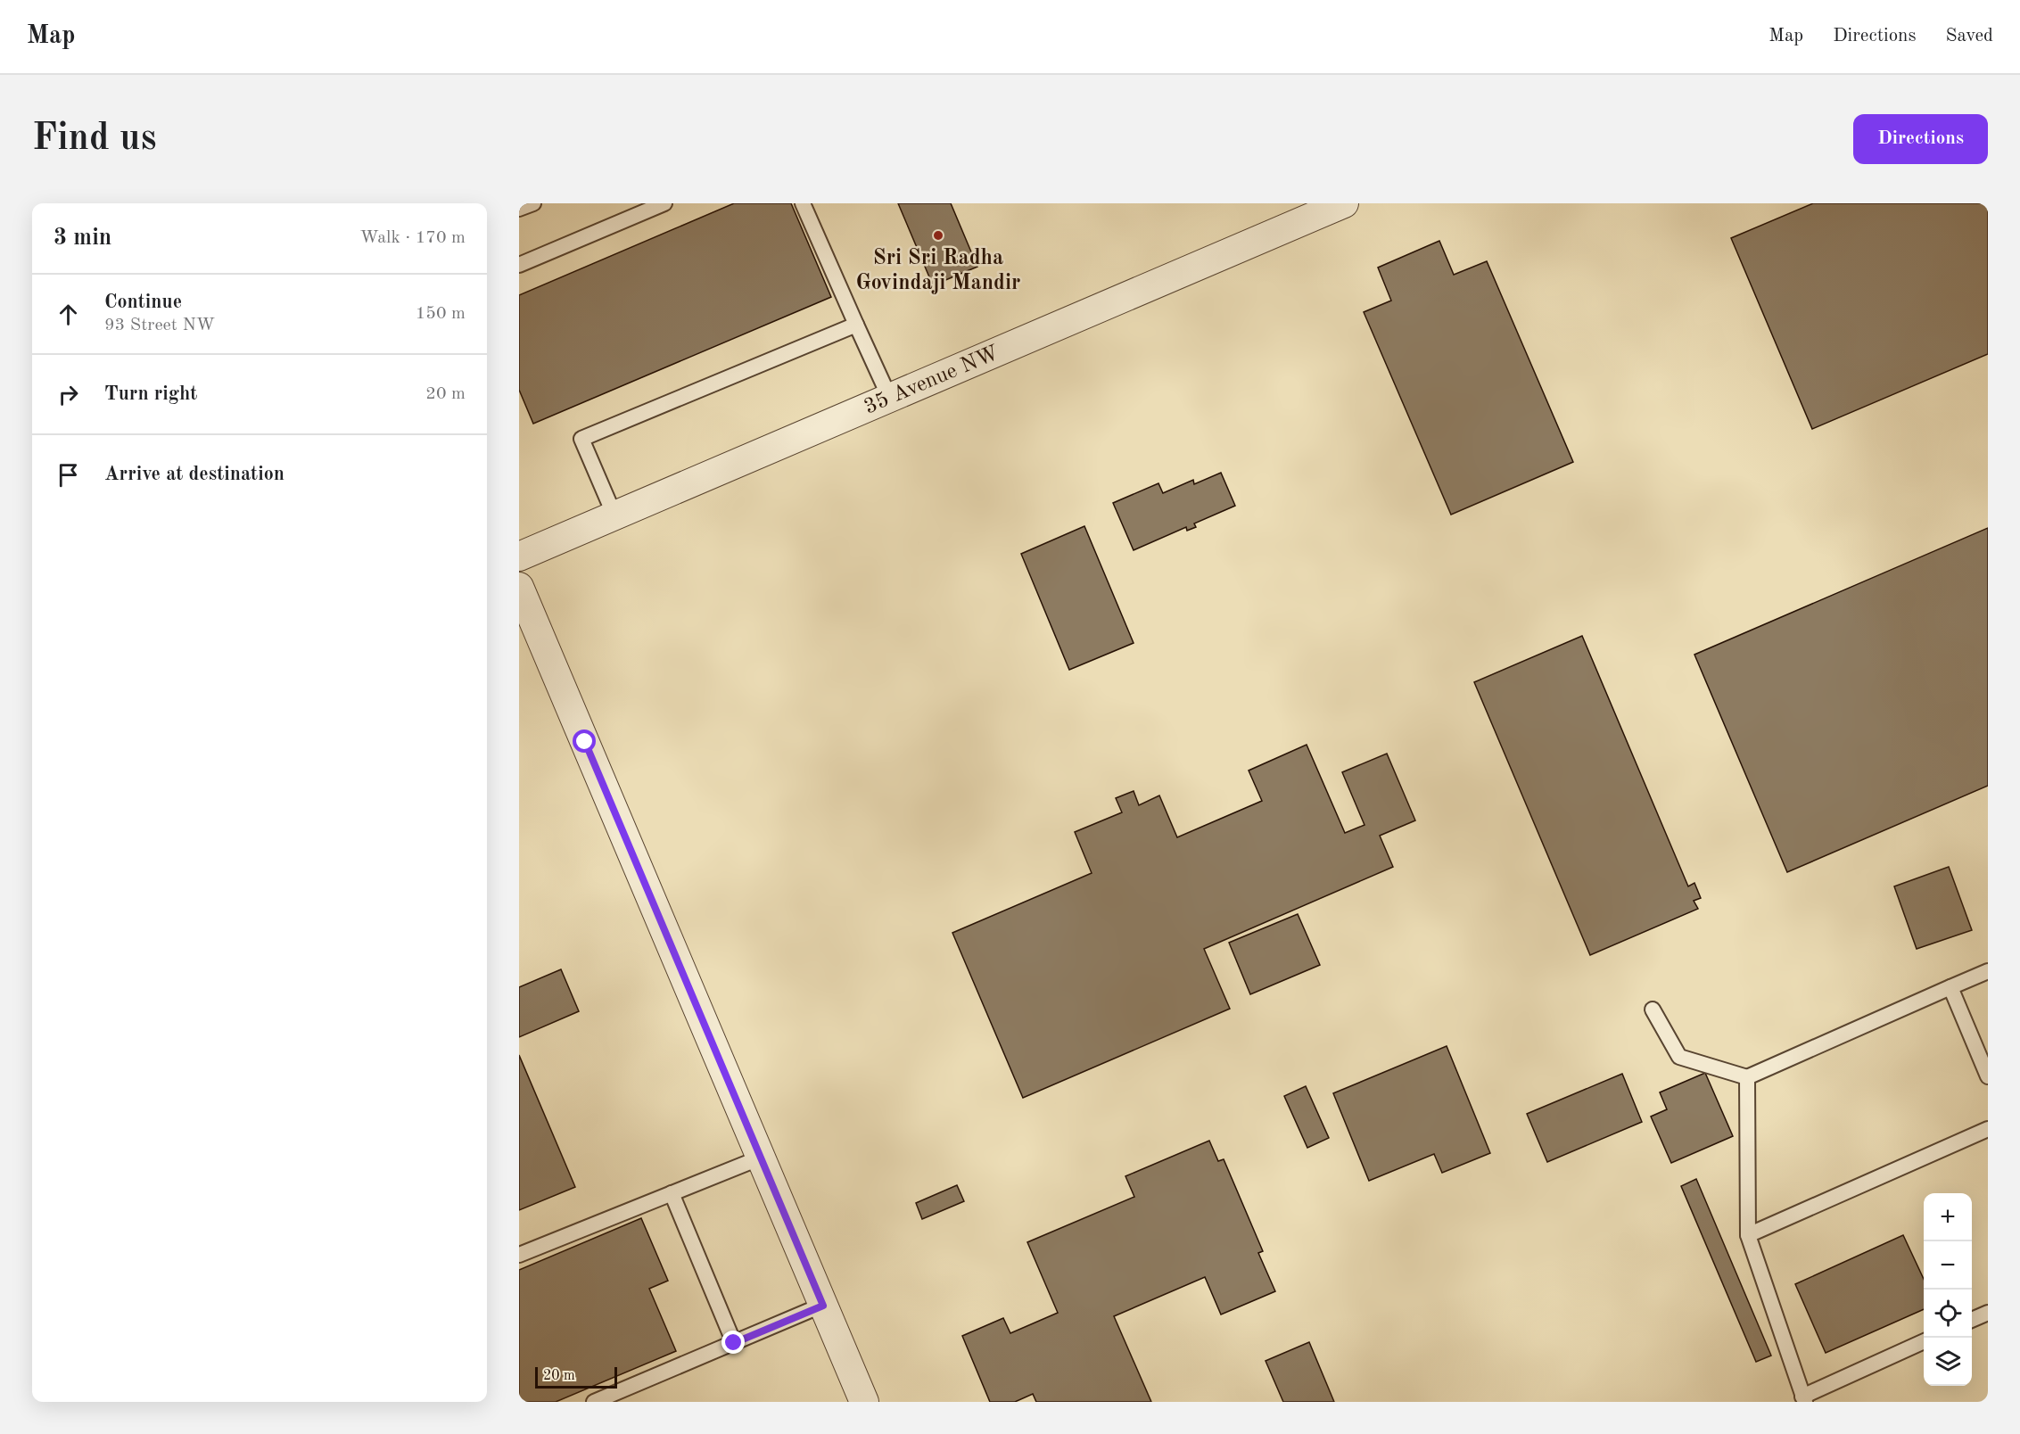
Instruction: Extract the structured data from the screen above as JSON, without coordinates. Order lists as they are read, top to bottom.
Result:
{
  "streets": {
    "street": ["35 Avenue NW"]
  },
  "places": ["Sri Sri Radha Govindaji Mandir"],
  "scale_bar": "20 m",
  "page": {
    "header": "Map",
    "nav": ["Map", "Directions", "Saved"],
    "buttons": "Directions",
    "title": "Find us",
    "heading": ["3 min", "Walk · 170 m"],
    "list": [
      ["Continue", "93 Street NW", "150 m"],
      ["Turn right", "20 m"],
      "Arrive at destination"
    ],
    "map_buttons": ["+", "−"],
    "scale": "20 m"
  }
}
